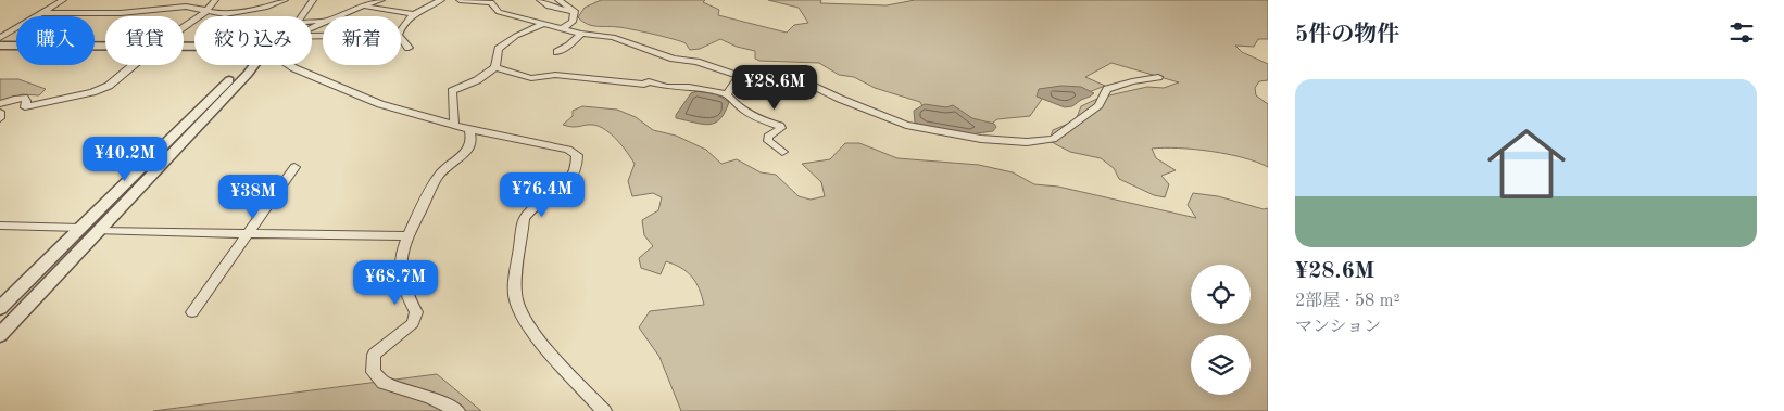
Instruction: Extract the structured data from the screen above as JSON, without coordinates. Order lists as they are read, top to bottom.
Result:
{
  "page": {
    "heading": "5件の物件",
    "chip": [
      "購入",
      "賃貸",
      "絞り込み",
      "新着"
    ],
    "price": [
      "¥28.6M",
      "¥40.2M",
      "¥76.4M",
      "¥38M",
      "¥68.7M"
    ],
    "list": [
      {
        "name": "¥28.6M",
        "note": "2部屋 · 58 m² · マンション"
      }
    ]
  }
}
